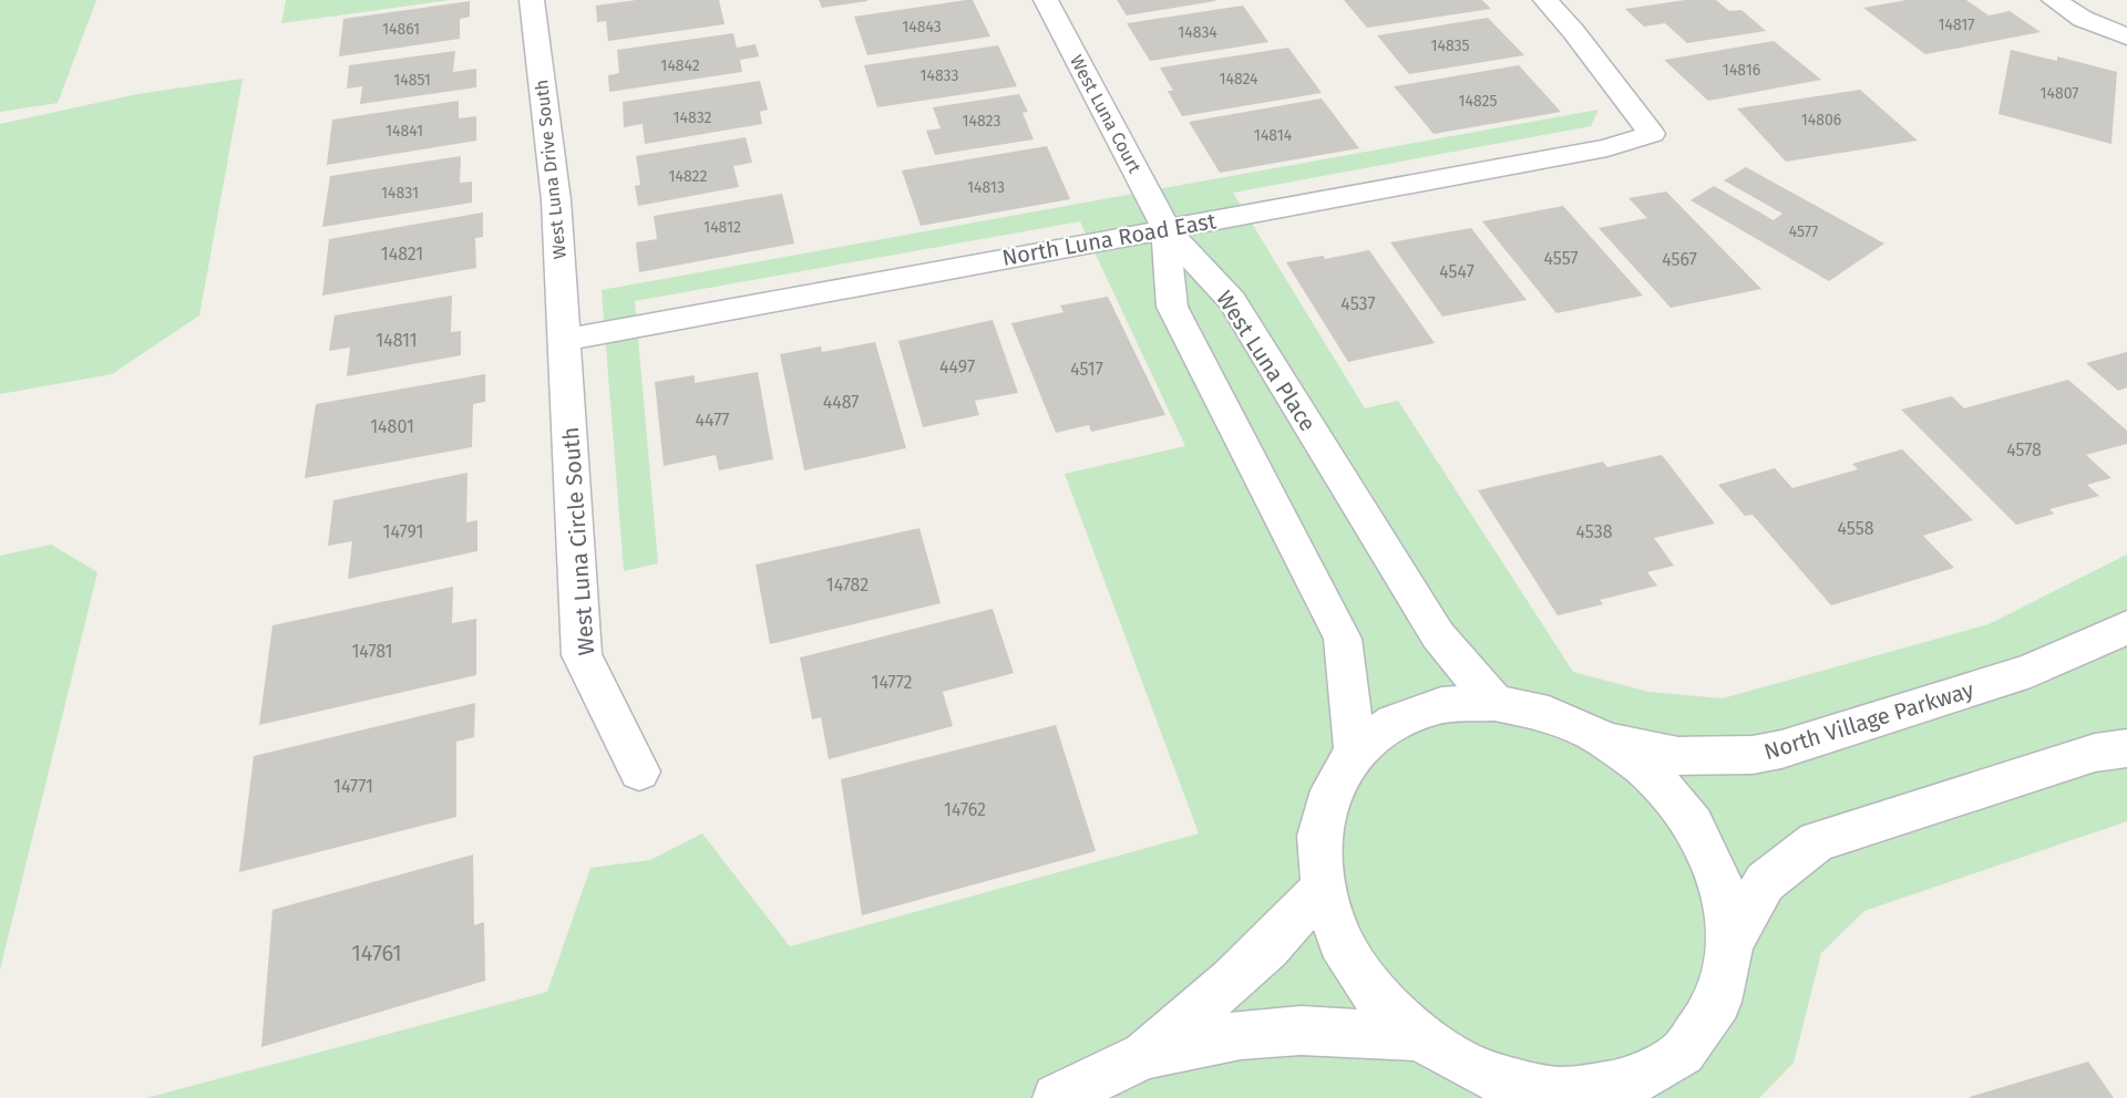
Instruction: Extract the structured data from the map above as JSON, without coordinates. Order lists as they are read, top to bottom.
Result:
{
  "streets": {
    "street": [
      "West Luna Court",
      "West Luna Drive South",
      "North Luna Road East",
      "West Luna Place",
      "West Luna Circle South",
      "North Village Parkway"
    ]
  },
  "crossings": [
    ["West Luna Court", "North Luna Road East"],
    ["West Luna Court", "West Luna Place"],
    ["West Luna Drive South", "North Luna Road East"],
    ["West Luna Drive South", "West Luna Circle South"],
    ["North Luna Road East", "West Luna Place"],
    ["North Luna Road East", "West Luna Circle South"]
  ],
  "house_numbers": [
    "14817",
    "14843",
    "14861",
    "14834",
    "14835",
    "14842",
    "14816",
    "14833",
    "14824",
    "14851",
    "14807",
    "14825",
    "14832",
    "14806",
    "14823",
    "14841",
    "14814",
    "14822",
    "14813",
    "14831",
    "14812",
    "4577",
    "14821",
    "4557",
    "4567",
    "4547",
    "4537",
    "14811",
    "4497",
    "4517",
    "4487",
    "4477",
    "14801",
    "4578",
    "4558",
    "14791",
    "4538",
    "14782",
    "14781",
    "14772",
    "14771",
    "14762",
    "14761"
  ]
}
